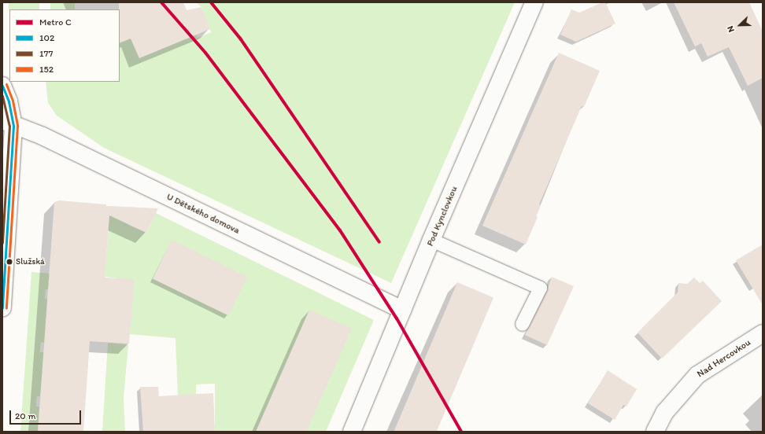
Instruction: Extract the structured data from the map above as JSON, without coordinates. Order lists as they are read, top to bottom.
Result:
{
  "streets": {
    "street": ["U Dětského domova", "Pod Kynclovkou", "Nad Hercovkou"]
  },
  "crossings": [
    ["U Dětského domova", "Pod Kynclovkou"]
  ],
  "places": ["Služská"],
  "lines": [
    "metro line C",
    "transit line 152",
    "transit line 102",
    "transit line 177"
  ],
  "legend": [
    "Metro C",
    "102",
    "177",
    "152"
  ],
  "scale_bar": "20 m",
  "north": "bottom left"
}
